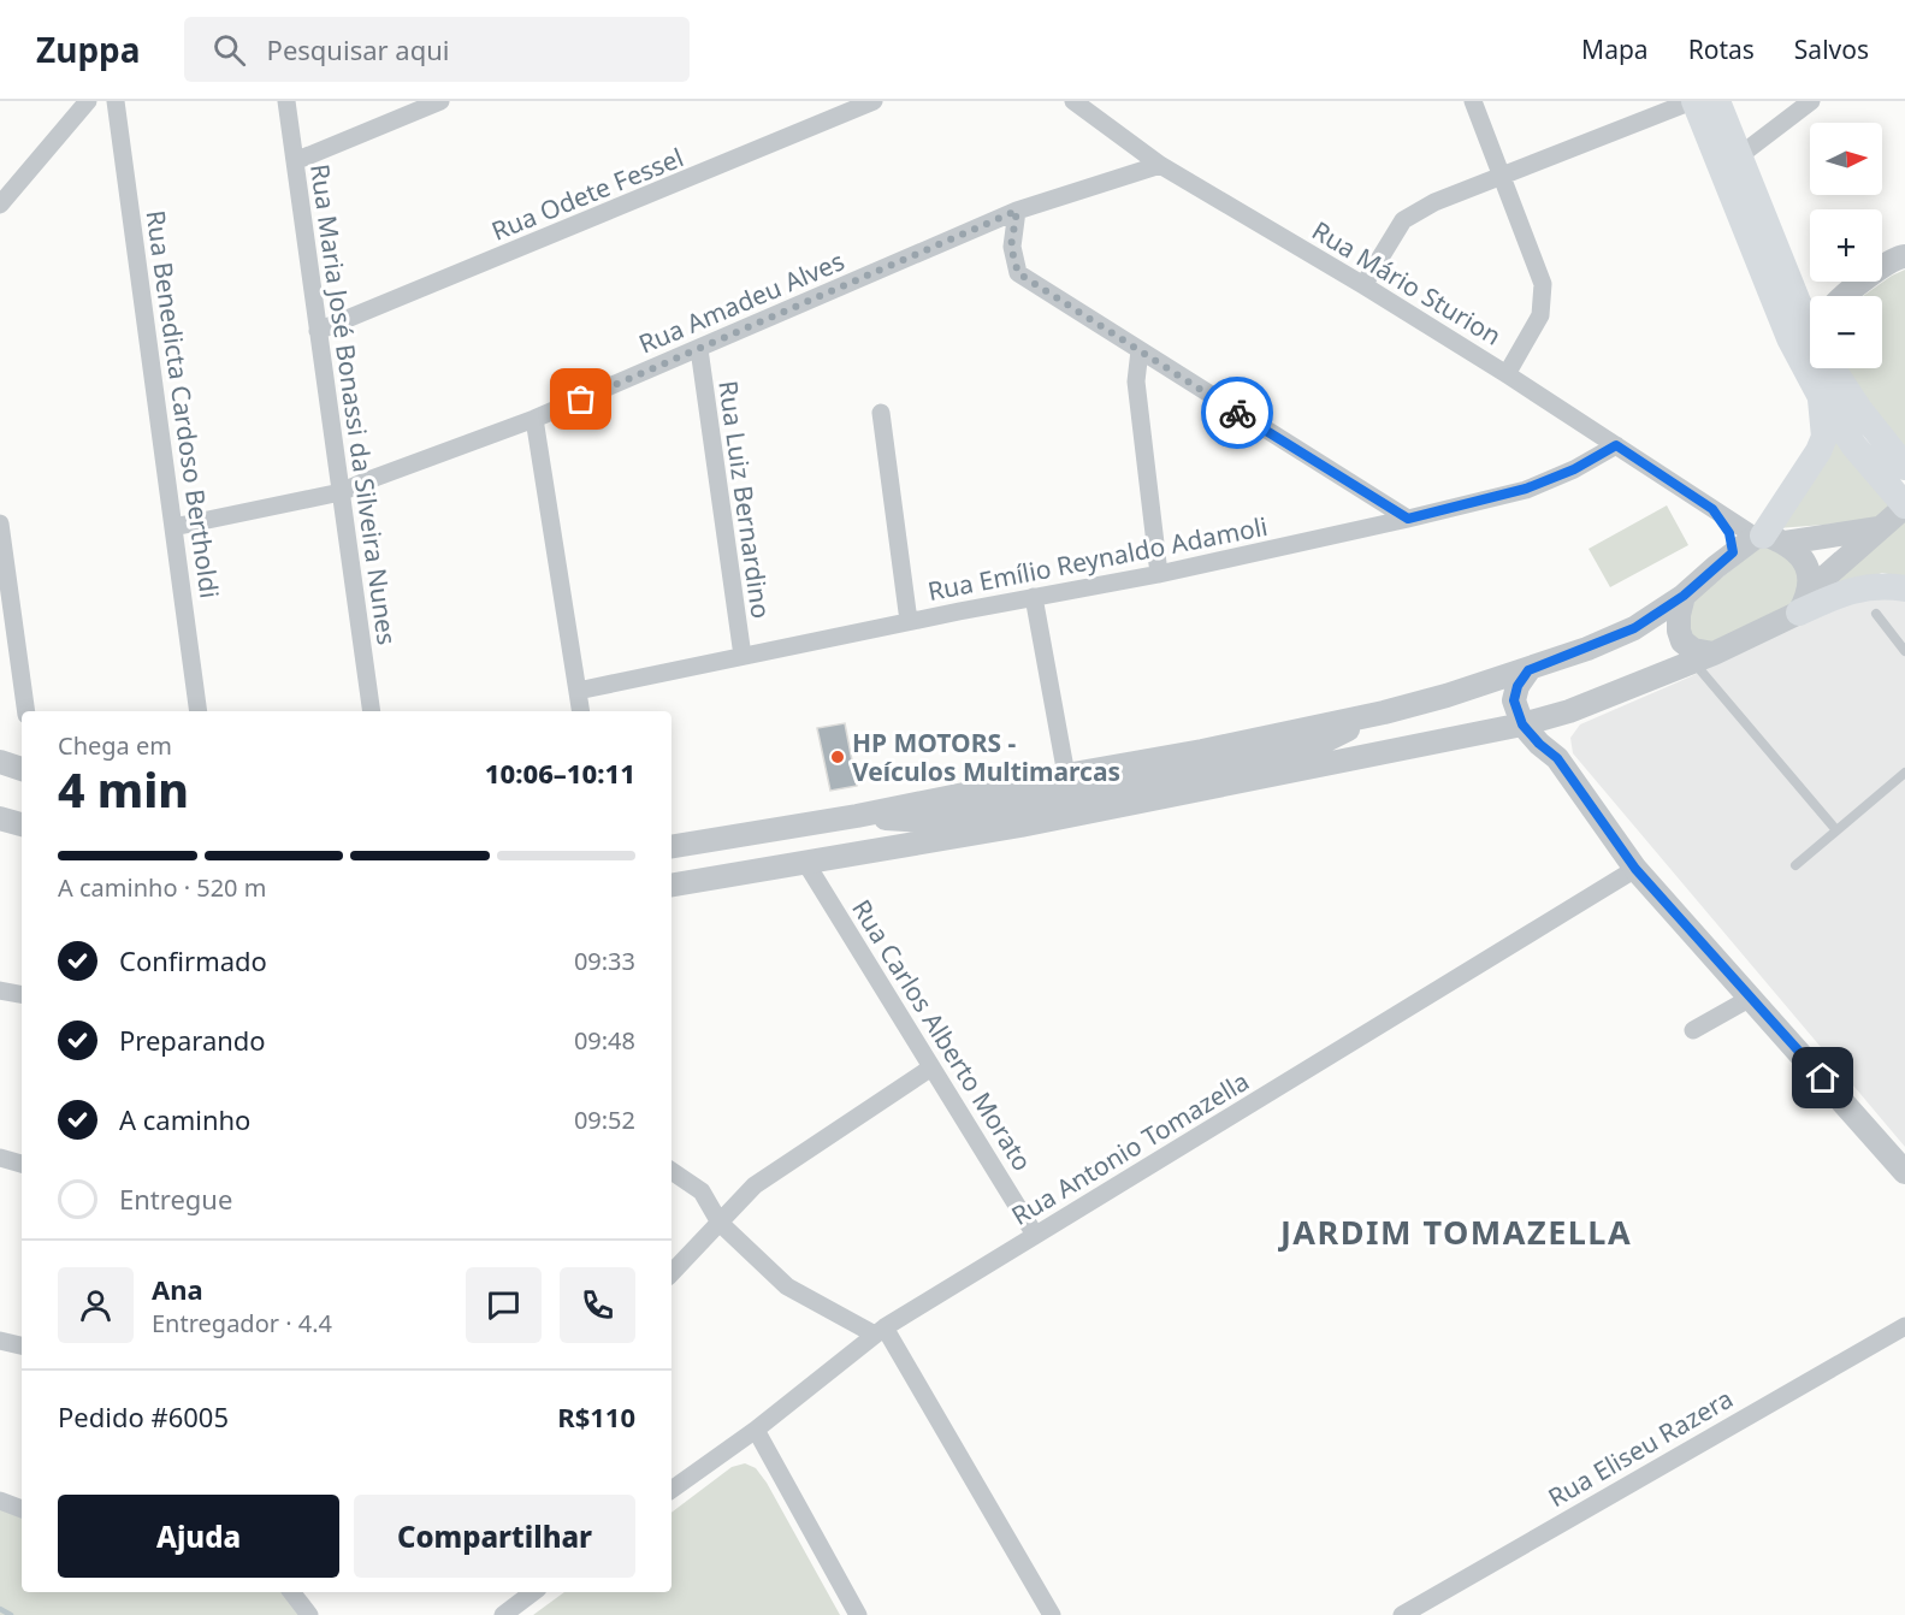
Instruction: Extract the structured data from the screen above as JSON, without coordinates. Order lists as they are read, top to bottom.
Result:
{
  "streets": {
    "street": [
      "Rua Odete Fessel",
      "Rua Mário Sturion",
      "Rua Amadeu Alves",
      "Rua Benedicta Cardoso Bertholdi",
      "Rua Maria José Bonassi da Silveira Nunes",
      "Rua Luiz Bernardino",
      "Rua Emílio Reynaldo Adamoli",
      "Rua Carlos Alberto Morato",
      "Rua Antonio Tomazella",
      "Rua Eliseu Razera"
    ]
  },
  "crossings": [
    ["Rua Odete Fessel", "Rua Maria José Bonassi da Silveira Nunes"],
    ["Rua Mário Sturion", "Rua Amadeu Alves"],
    ["Rua Mário Sturion", "Rua Emílio Reynaldo Adamoli"],
    ["Rua Amadeu Alves", "Rua Benedicta Cardoso Bertholdi"],
    ["Rua Amadeu Alves", "Rua Maria José Bonassi da Silveira Nunes"],
    ["Rua Amadeu Alves", "Rua Luiz Bernardino"],
    ["Rua Luiz Bernardino", "Rua Emílio Reynaldo Adamoli"],
    ["Rua Carlos Alberto Morato", "Rua Antonio Tomazella"]
  ],
  "districts": ["JARDIM TOMAZELLA"],
  "places": ["HP MOTORS - Veículos Multimarcas"],
  "north": "right",
  "page": {
    "header": "Zuppa",
    "search": "Pesquisar aqui",
    "nav": ["Mapa", "Rotas", "Salvos"],
    "map_buttons": ["+", "−"],
    "heading": ["4 min", "Chega em", "10:06–10:11"],
    "panel": [
      "Ana",
      "Entregador · 4.4",
      "Pedido #6005",
      "R$110"
    ],
    "bar": "A caminho · 520 m",
    "list": [
      ["Confirmado", "09:33"],
      ["Preparando", "09:48"],
      ["A caminho", "09:52"],
      "Entregue"
    ],
    "buttons": ["Ajuda", "Compartilhar"]
  }
}
